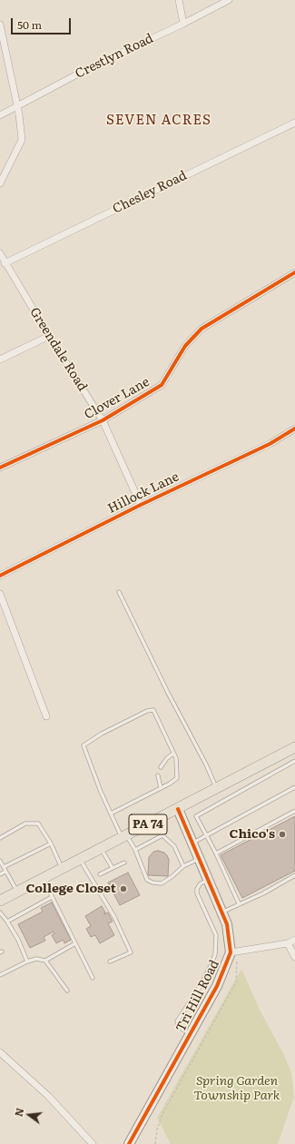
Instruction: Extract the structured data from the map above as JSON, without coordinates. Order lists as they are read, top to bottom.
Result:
{
  "streets": {
    "main road": ["PA 74"],
    "street": [
      "Crestlyn Road",
      "Chesley Road",
      "Greendale Road",
      "Clover Lane",
      "Hillock Lane",
      "Tri Hill Road"
    ]
  },
  "crossings": [
    ["Chesley Road", "Greendale Road"],
    ["Greendale Road", "Clover Lane"],
    ["Greendale Road", "Hillock Lane"],
    ["PA 74", "Tri Hill Road"]
  ],
  "districts": ["SEVEN ACRES"],
  "parks": ["Spring Garden Township Park"],
  "places": ["Chico's", "College Closet"],
  "scale_bar": "50 m",
  "north": "left"
}
